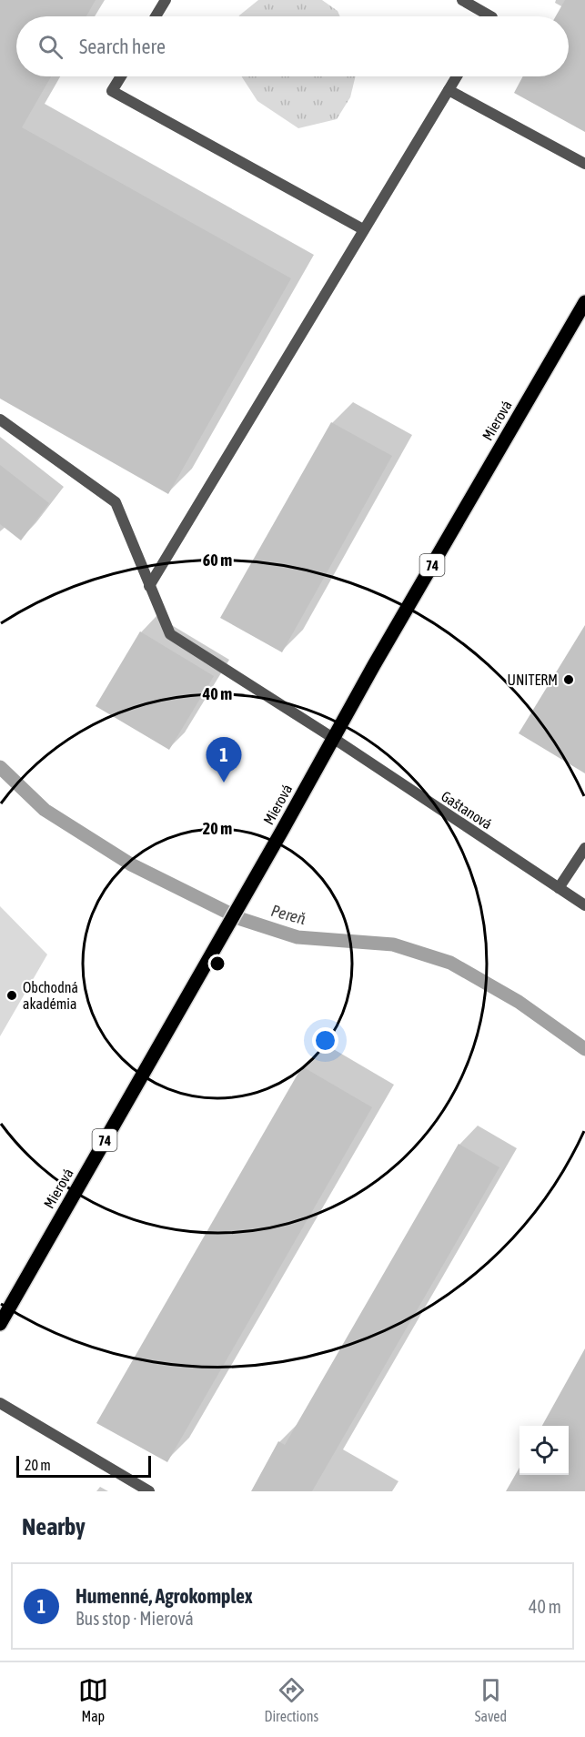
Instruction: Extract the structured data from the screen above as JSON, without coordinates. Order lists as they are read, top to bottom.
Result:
{
  "streets": {
    "main road": ["Mierová", "74"],
    "street": ["Gaštanová"]
  },
  "crossings": [
    ["Mierová", "Gaštanová"]
  ],
  "water": ["Pereň"],
  "places": ["UNITERM", "Obchodná akadémia"],
  "scale_bar": "20 m",
  "page": {
    "search": "Search here",
    "pins": "1",
    "scale": "20 m",
    "heading": "Nearby",
    "list": [
      {
        "mark": "1",
        "name": "Humenné, Agrokomplex",
        "note": "Bus stop · Mierová",
        "value": "40 m"
      }
    ],
    "nav": ["Map", "Directions", "Saved"]
  },
  "rings": ["60 m", "40 m", "20 m"]
}
